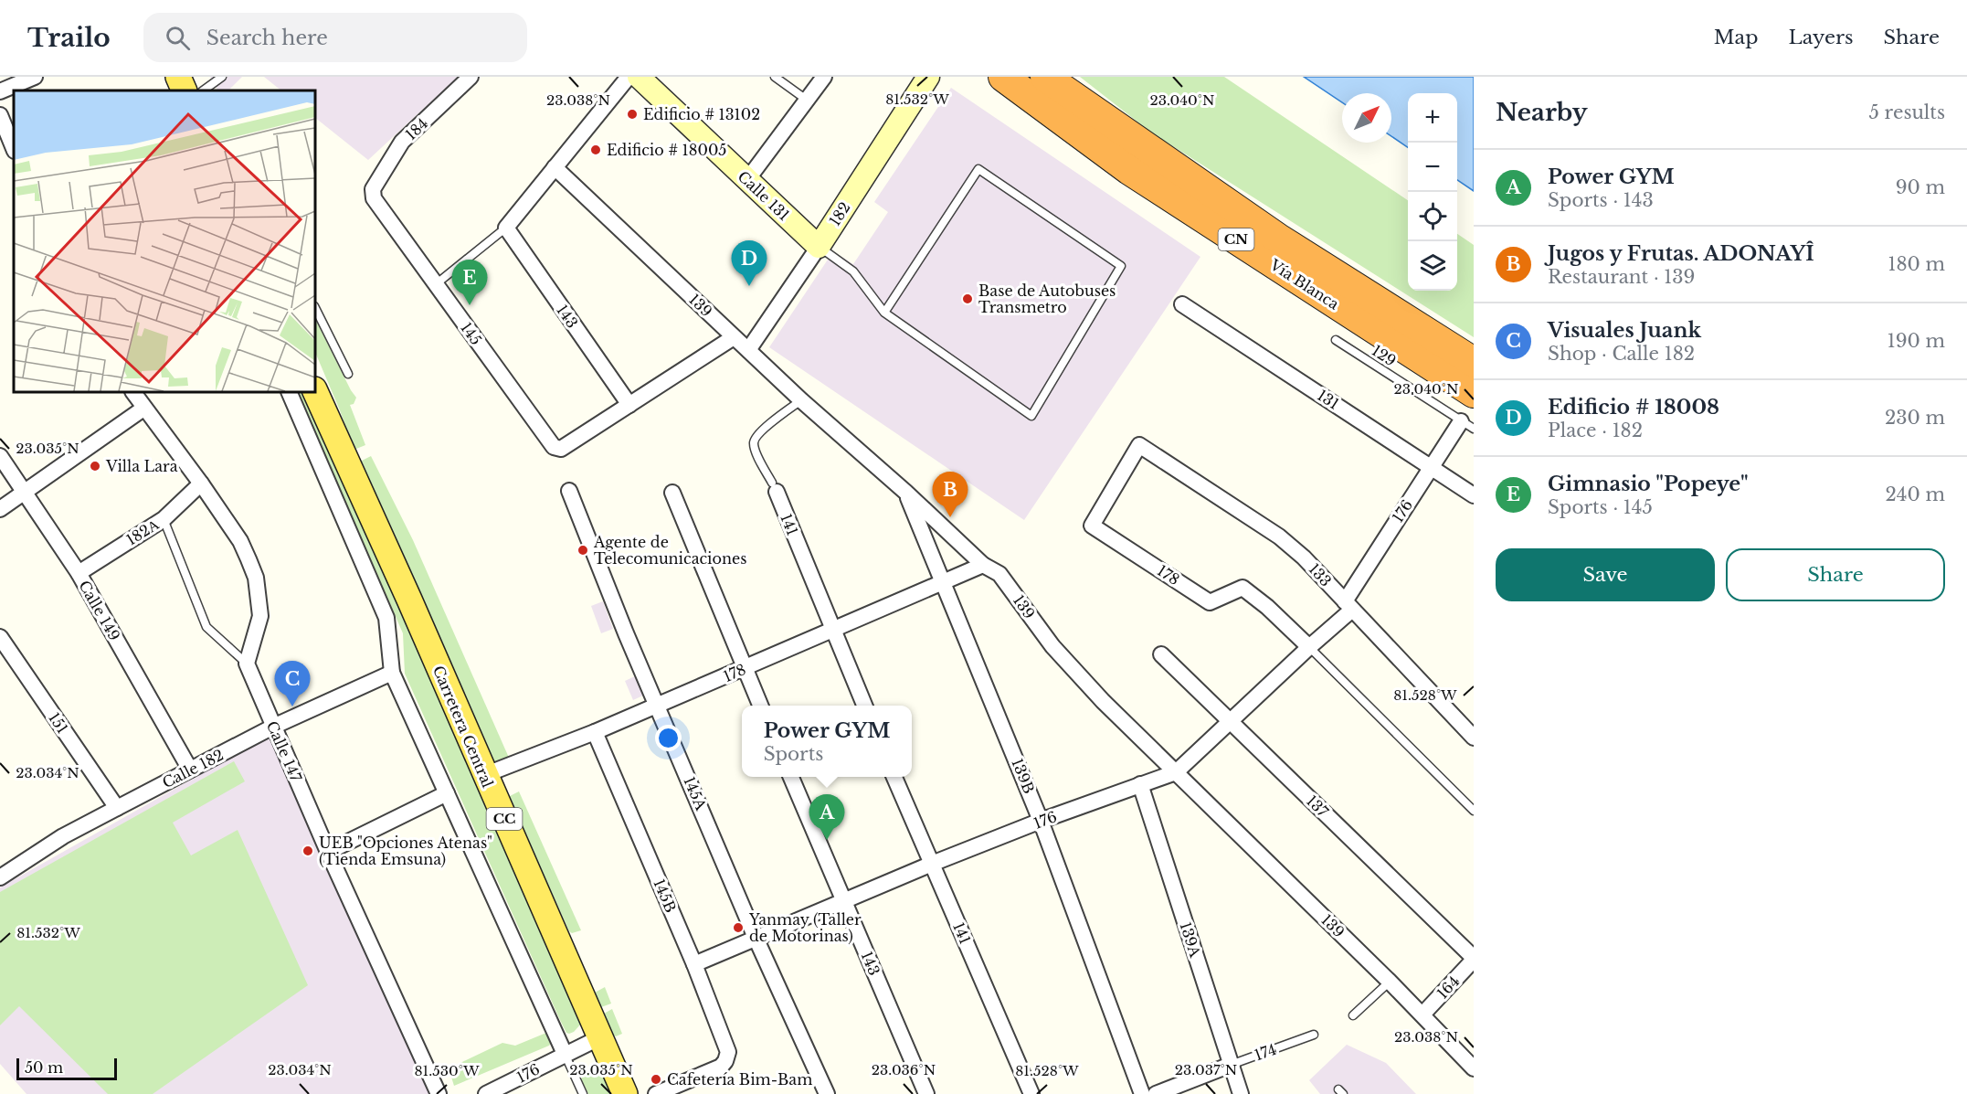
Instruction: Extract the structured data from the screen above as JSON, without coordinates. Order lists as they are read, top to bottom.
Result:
{
  "streets": {
    "highway": ["CN", "Vía Blanca"],
    "main road": ["Carretera Central", "CC"],
    "street": [
      "184",
      "Calle 131",
      "182",
      "139",
      "143",
      "145",
      "131",
      "176",
      "141",
      "182А",
      "178",
      "133",
      "Calle 149",
      "151",
      "Calle 147",
      "Calle 182",
      "139B",
      "145A",
      "137",
      "145B",
      "139A",
      "164",
      "174"
    ],
    "lane": ["129"]
  },
  "crossings": [
    ["184", "145"],
    ["Calle 131", "182"],
    ["182", "139"],
    ["139", "176"],
    ["139", "178"],
    ["139", "139B"],
    ["139", "164"],
    ["143", "145"],
    ["143", "176"],
    ["129", "176"],
    ["131", "176"],
    ["176", "141"],
    ["176", "178"],
    ["176", "133"],
    ["176", "Carretera Central"],
    ["176", "139B"],
    ["176", "145A"],
    ["176", "137"],
    ["176", "145B"],
    ["176", "139A"],
    ["141", "178"],
    ["182А", "Calle 149"],
    ["178", "133"],
    ["178", "Carretera Central"],
    ["178", "139B"],
    ["178", "145A"],
    ["178", "145B"],
    ["Calle 149", "Calle 182"],
    ["151", "Calle 182"],
    ["Calle 147", "Calle 182"],
    ["137", "164"],
    ["139A", "174"]
  ],
  "places": [
    "Edificio # 13102",
    "Edificio # 18005",
    "Base de Autobuses Transmetro",
    "Villa Lara",
    "Agente de Telecomunicaciones",
    "UEB \"Opciones Atenas\" (Tienda Emsuna)",
    "Yanmay (Taller de Motorinas)",
    "Cafetería Bim-Bam"
  ],
  "scale_bar": "50 m",
  "north": "top right",
  "page": {
    "header": "Trailo",
    "search": "Search here",
    "nav": ["Map", "Layers", "Share"],
    "heading": ["Nearby", "5 results"],
    "map_buttons": ["+", "−"],
    "list": [
      {
        "mark": "A",
        "name": "Power GYM",
        "note": "Sports · 143",
        "value": "90 m"
      },
      {
        "mark": "B",
        "name": "Jugos y Frutas. ADONAYÎ",
        "note": "Restaurant · 139",
        "value": "180 m"
      },
      {
        "mark": "C",
        "name": "Visuales Juank",
        "note": "Shop · Calle 182",
        "value": "190 m"
      },
      {
        "mark": "D",
        "name": "Edificio # 18008",
        "note": "Place · 182",
        "value": "230 m"
      },
      {
        "mark": "E",
        "name": "Gimnasio \"Popeye\"",
        "note": "Sports · 145",
        "value": "240 m"
      }
    ],
    "pins": [
      "D",
      "E",
      "B",
      "C",
      "A"
    ],
    "buttons": ["Save", "Share"],
    "popup": ["Power GYM", "Sports"],
    "scale": "50 m"
  },
  "coordinates": [
    "81.532°W",
    "23.038°N",
    "23.040°N",
    "23.035°N",
    "81.528°W",
    "23.034°N",
    "23.036°N",
    "23.037°N",
    "81.530°W"
  ]
}
